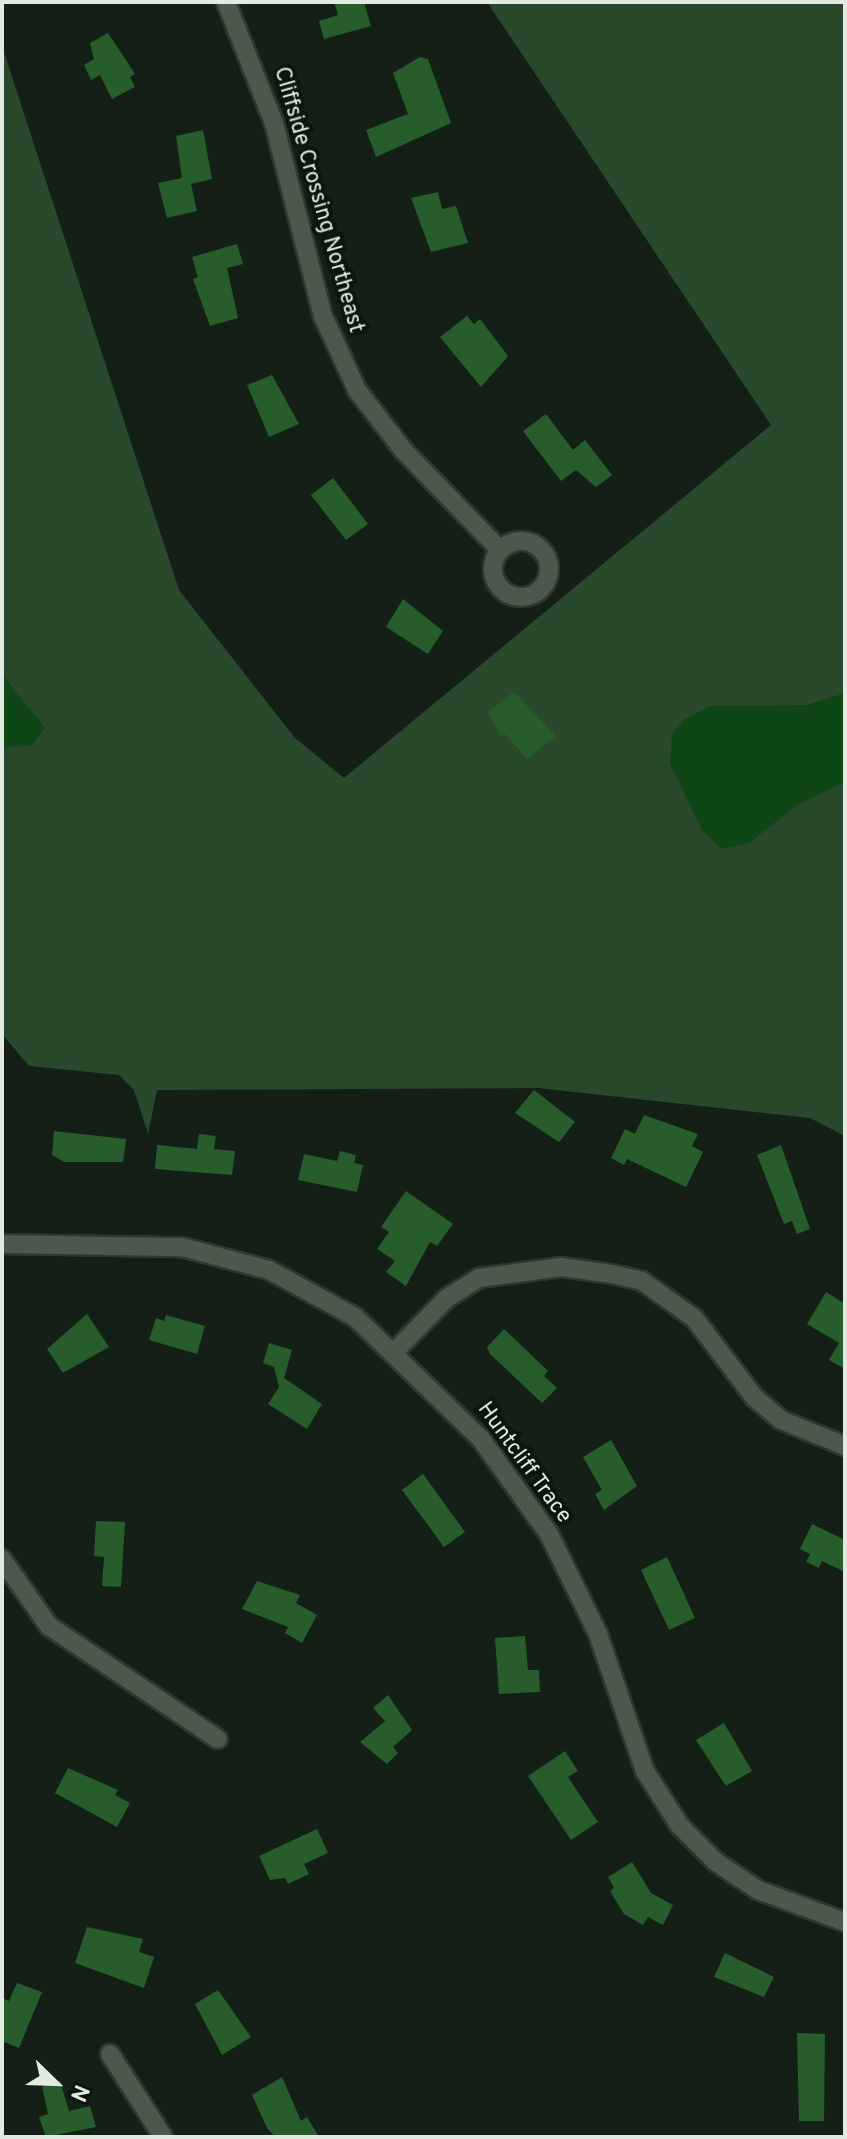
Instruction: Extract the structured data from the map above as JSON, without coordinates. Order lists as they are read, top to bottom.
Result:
{
  "streets": {
    "street": ["Cliffside Crossing Northeast", "Huntcliff Trace"]
  },
  "north": "bottom right"
}
